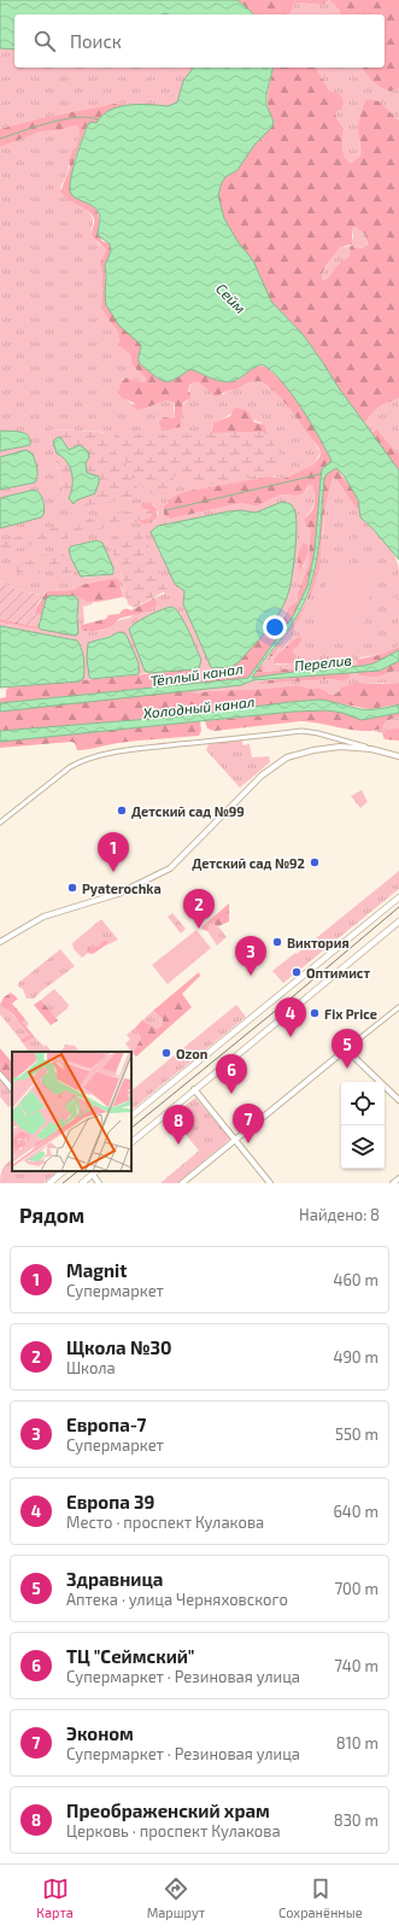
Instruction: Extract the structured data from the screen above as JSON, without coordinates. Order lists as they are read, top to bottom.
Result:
{
  "water": [
    "Сейм",
    "Перелив",
    "Тёплый канал",
    "Холодный канал"
  ],
  "places": [
    "Детский сад №99",
    "Детский сад №92",
    "Pyaterochka",
    "Виктория",
    "Оптимист",
    "Fix Price",
    "Ozon"
  ],
  "page": {
    "search": "Поиск",
    "pins": [
      "1",
      "2",
      "3",
      "4",
      "5",
      "6",
      "7",
      "8"
    ],
    "heading": ["Рядом", "Найдено: 8"],
    "list": [
      {
        "mark": "1",
        "name": "Magnit",
        "note": "Супермаркет",
        "value": "460 m"
      },
      {
        "mark": "2",
        "name": "Щкола №30",
        "note": "Школа",
        "value": "490 m"
      },
      {
        "mark": "3",
        "name": "Европа-7",
        "note": "Супермаркет",
        "value": "550 m"
      },
      {
        "mark": "4",
        "name": "Европа 39",
        "note": "Место · проспект Кулакова",
        "value": "640 m"
      },
      {
        "mark": "5",
        "name": "Здравница",
        "note": "Аптека · улица Черняховского",
        "value": "700 m"
      },
      {
        "mark": "6",
        "name": "ТЦ \"Сеймский\"",
        "note": "Супермаркет · Резиновая улица",
        "value": "740 m"
      },
      {
        "mark": "7",
        "name": "Эконом",
        "note": "Супермаркет · Резиновая улица",
        "value": "810 m"
      },
      {
        "mark": "8",
        "name": "Преображенский храм",
        "note": "Церковь · проспект Кулакова",
        "value": "830 m"
      }
    ],
    "nav": ["Карта", "Маршрут", "Сохранённые"]
  }
}
